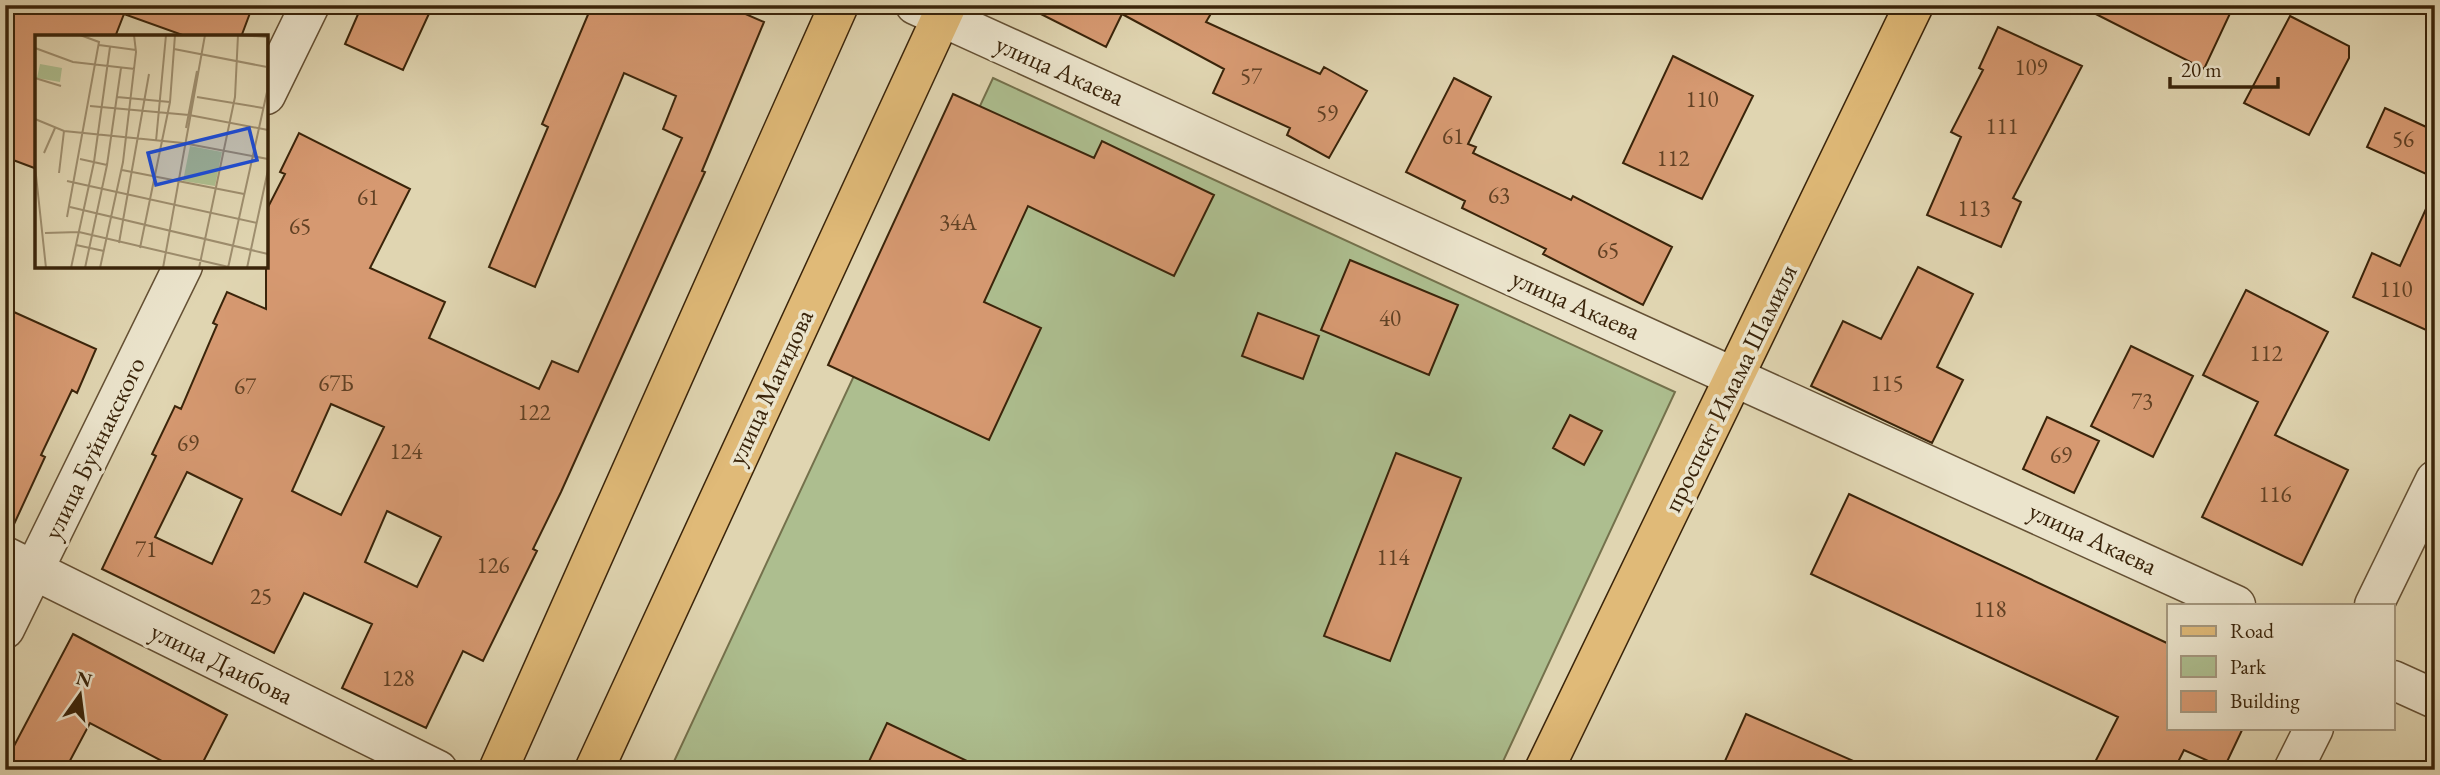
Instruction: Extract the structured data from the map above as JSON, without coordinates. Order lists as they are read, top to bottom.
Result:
{
  "streets": {
    "main road": ["улица Магидова", "проспект Имама Шамиля"],
    "street": ["улица Акаева", "улица Буйнакского", "улица Даибова"]
  },
  "crossings": [
    ["улица Акаева", "улица Магидова"],
    ["улица Акаева", "проспект Имама Шамиля"],
    ["улица Буйнакского", "улица Даибова"]
  ],
  "house_numbers": [
    "109",
    "57",
    "110",
    "59",
    "111",
    "61",
    "56",
    "112",
    "63",
    "61",
    "113",
    "34А",
    "65",
    "65",
    "110",
    "40",
    "112",
    "67Б",
    "115",
    "67",
    "73",
    "122",
    "69",
    "124",
    "69",
    "116",
    "71",
    "114",
    "126",
    "25",
    "118",
    "128"
  ],
  "legend": ["Road", "Park", "Building"],
  "scale_bar": "20 m",
  "north": "top"
}
